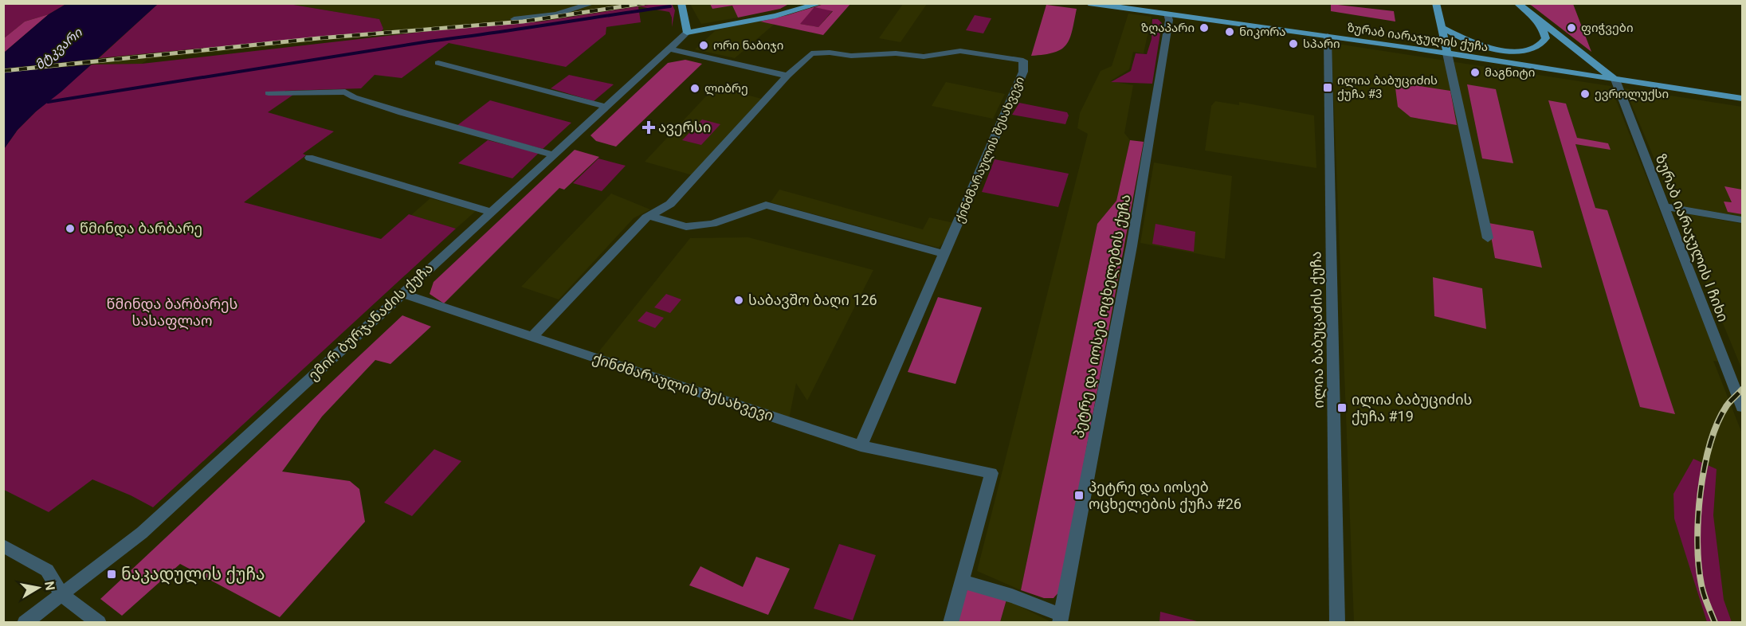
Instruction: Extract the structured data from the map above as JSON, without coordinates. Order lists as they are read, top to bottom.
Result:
{
  "streets": {
    "main road": ["ზურაბ იარაჯულის ქუჩა"],
    "street": [
      "ქინძმარაულის შესახვევი",
      "ზურაბ იარაჯულის I ჩიხი",
      "პეტრე და იოსებ ოცხელების ქუჩა",
      "ემირ ბურჯანაძის ქუჩა",
      "ილია ბაბუცაძის ქუჩა"
    ]
  },
  "crossings": [
    ["ზურაბ იარაჯულის ქუჩა", "ზურაბ იარაჯულის I ჩიხი"],
    ["ზურაბ იარაჯულის ქუჩა", "პეტრე და იოსებ ოცხელების ქუჩა"],
    ["ზურაბ იარაჯულის ქუჩა", "ილია ბაბუცაძის ქუჩა"],
    ["ქინძმარაულის შესახვევი", "ემირ ბურჯანაძის ქუჩა"]
  ],
  "water": ["მტკვარი"],
  "parks": ["წმინდა ბარბარეს სასაფლაო"],
  "places": {
    "other": [
      "ზღაპარი",
      "ფიჭვები",
      "ნიკორა",
      "სპარი",
      "ორი ნაბიჯი",
      "მაგნიტი",
      "ლიბრე",
      "ევროლუქსი",
      "წმინდა ბარბარე",
      "საბავშო ბაღი 126"
    ],
    "transit": [
      "ილია ბაბუციძის ქუჩა #3",
      "ილია ბაბუციძის ქუჩა #19",
      "პეტრე და იოსებ ოცხელების ქუჩა #26",
      "ნაკადულის ქუჩა"
    ],
    "health": ["ავერსი"]
  },
  "north": "right"
}
